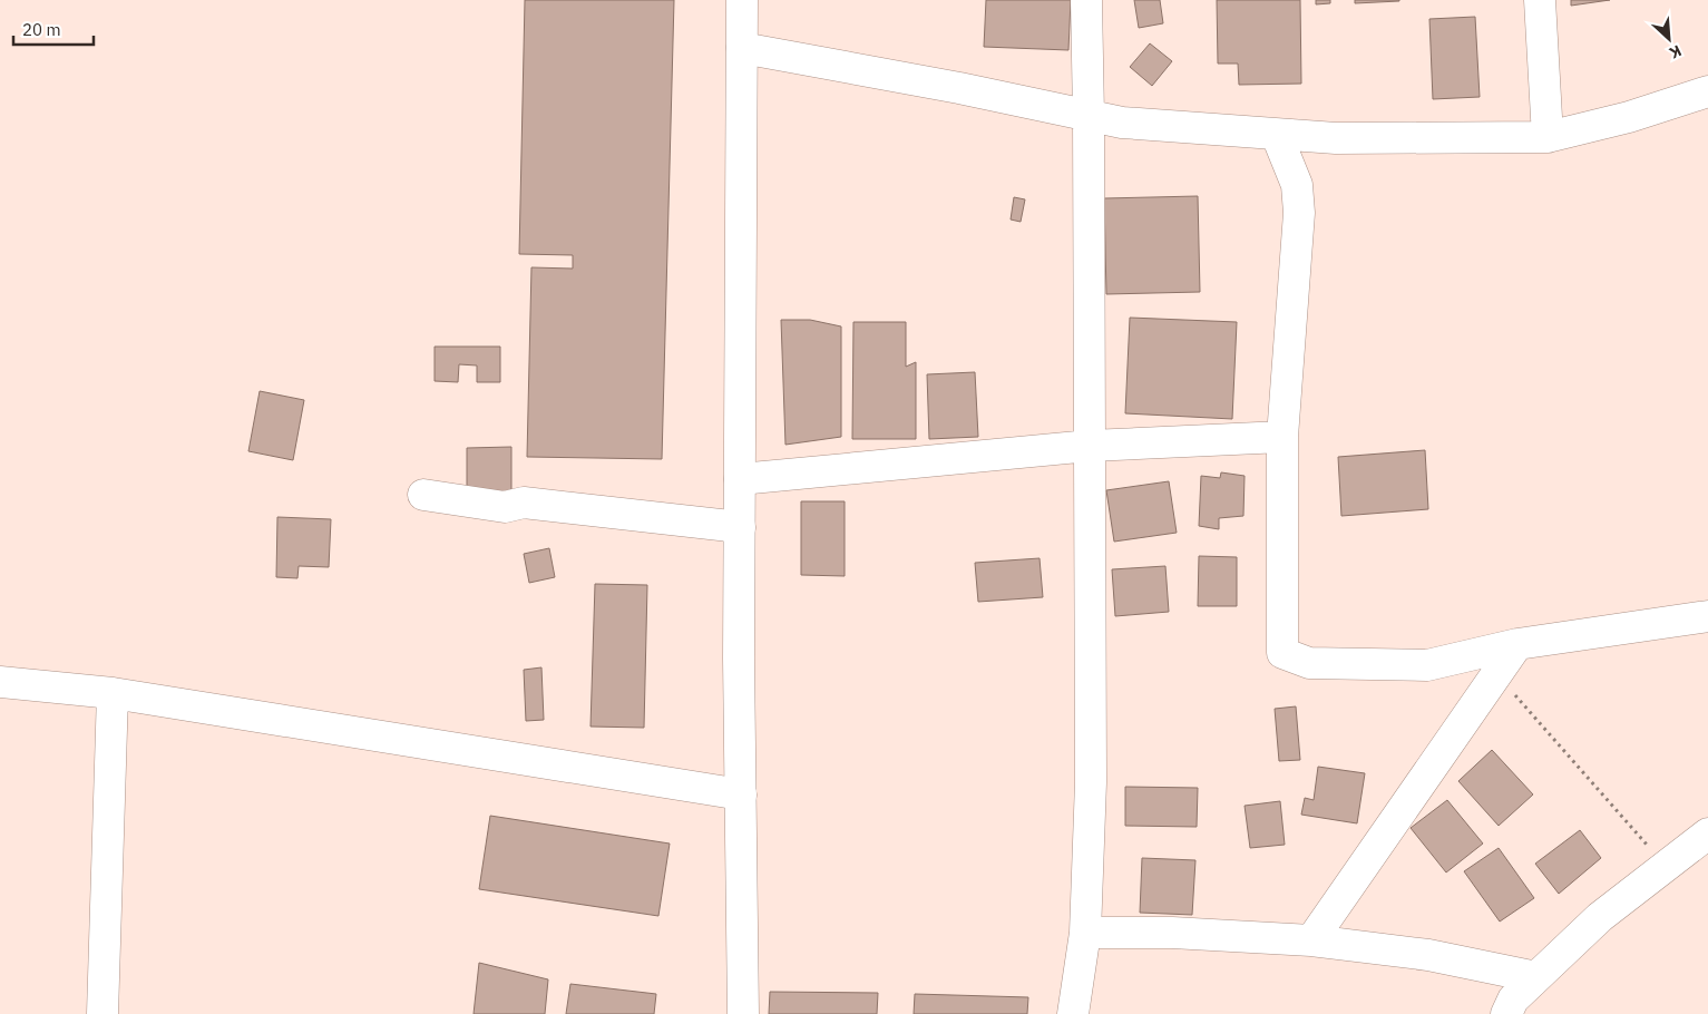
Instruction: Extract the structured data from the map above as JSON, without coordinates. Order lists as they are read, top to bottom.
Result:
{
  "scale_bar": "20 m",
  "north": "bottom right"
}
